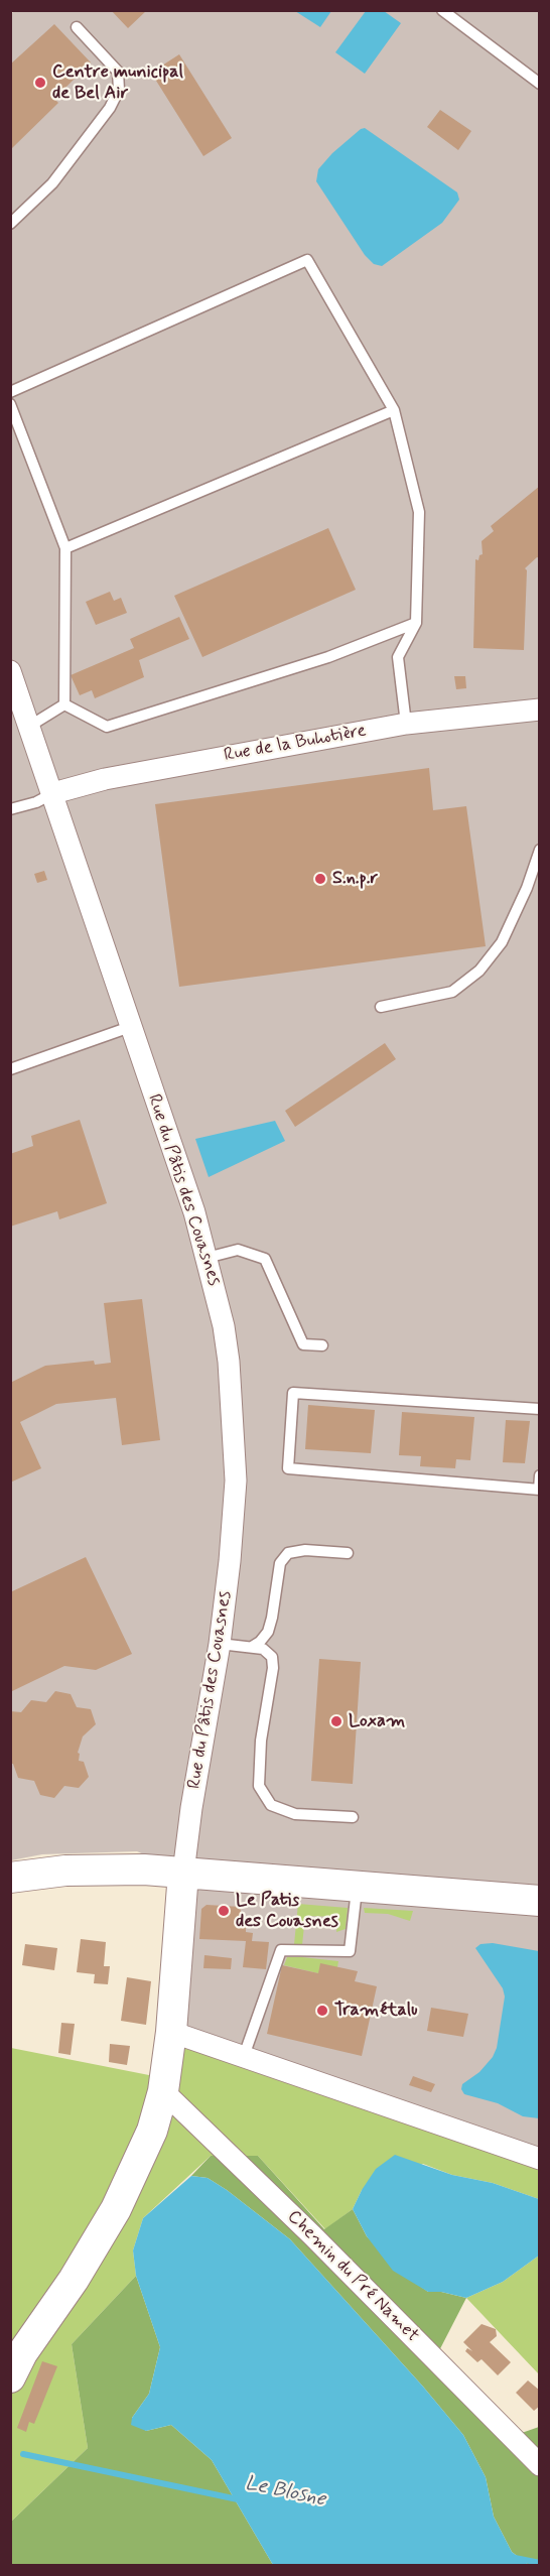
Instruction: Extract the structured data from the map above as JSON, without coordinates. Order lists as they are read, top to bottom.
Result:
{
  "streets": {
    "street": ["Rue de la Buhotière", "Rue du Pâtis des Couasnes", "Chemin du Pré Namet"]
  },
  "crossings": [
    ["Rue de la Buhotière", "Rue du Pâtis des Couasnes"],
    ["Rue du Pâtis des Couasnes", "Chemin du Pré Namet"]
  ],
  "water": ["Le Blosne"],
  "places": [
    "Centre municipal de Bel Air",
    "S.n.p.r",
    "Loxam",
    "Le Patis des Couasnes",
    "Tramétalu"
  ]
}
